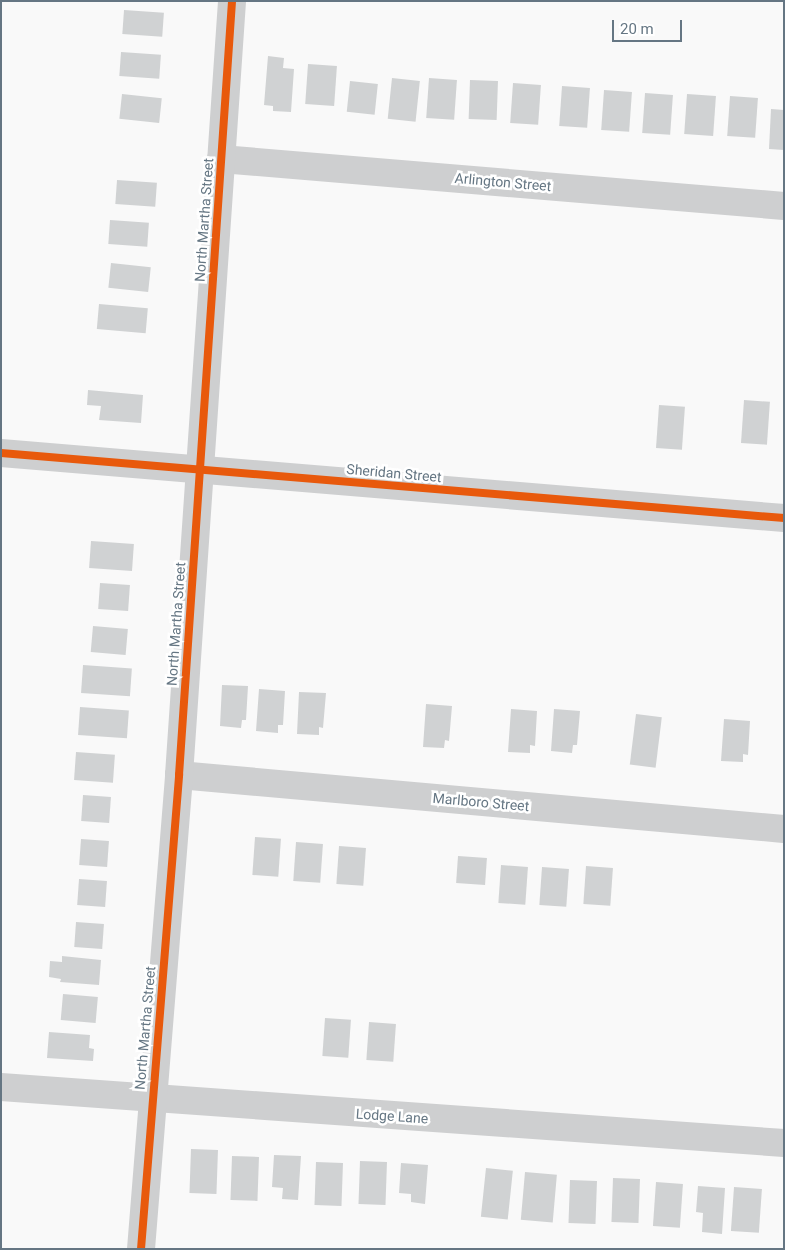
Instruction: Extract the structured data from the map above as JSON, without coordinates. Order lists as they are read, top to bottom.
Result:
{
  "streets": {
    "street": [
      "Arlington Street",
      "North Martha Street",
      "Sheridan Street",
      "Marlboro Street",
      "Lodge Lane"
    ]
  },
  "crossings": [
    ["Arlington Street", "North Martha Street"],
    ["North Martha Street", "Sheridan Street"],
    ["North Martha Street", "Marlboro Street"],
    ["North Martha Street", "Lodge Lane"]
  ],
  "scale_bar": "20 m"
}
